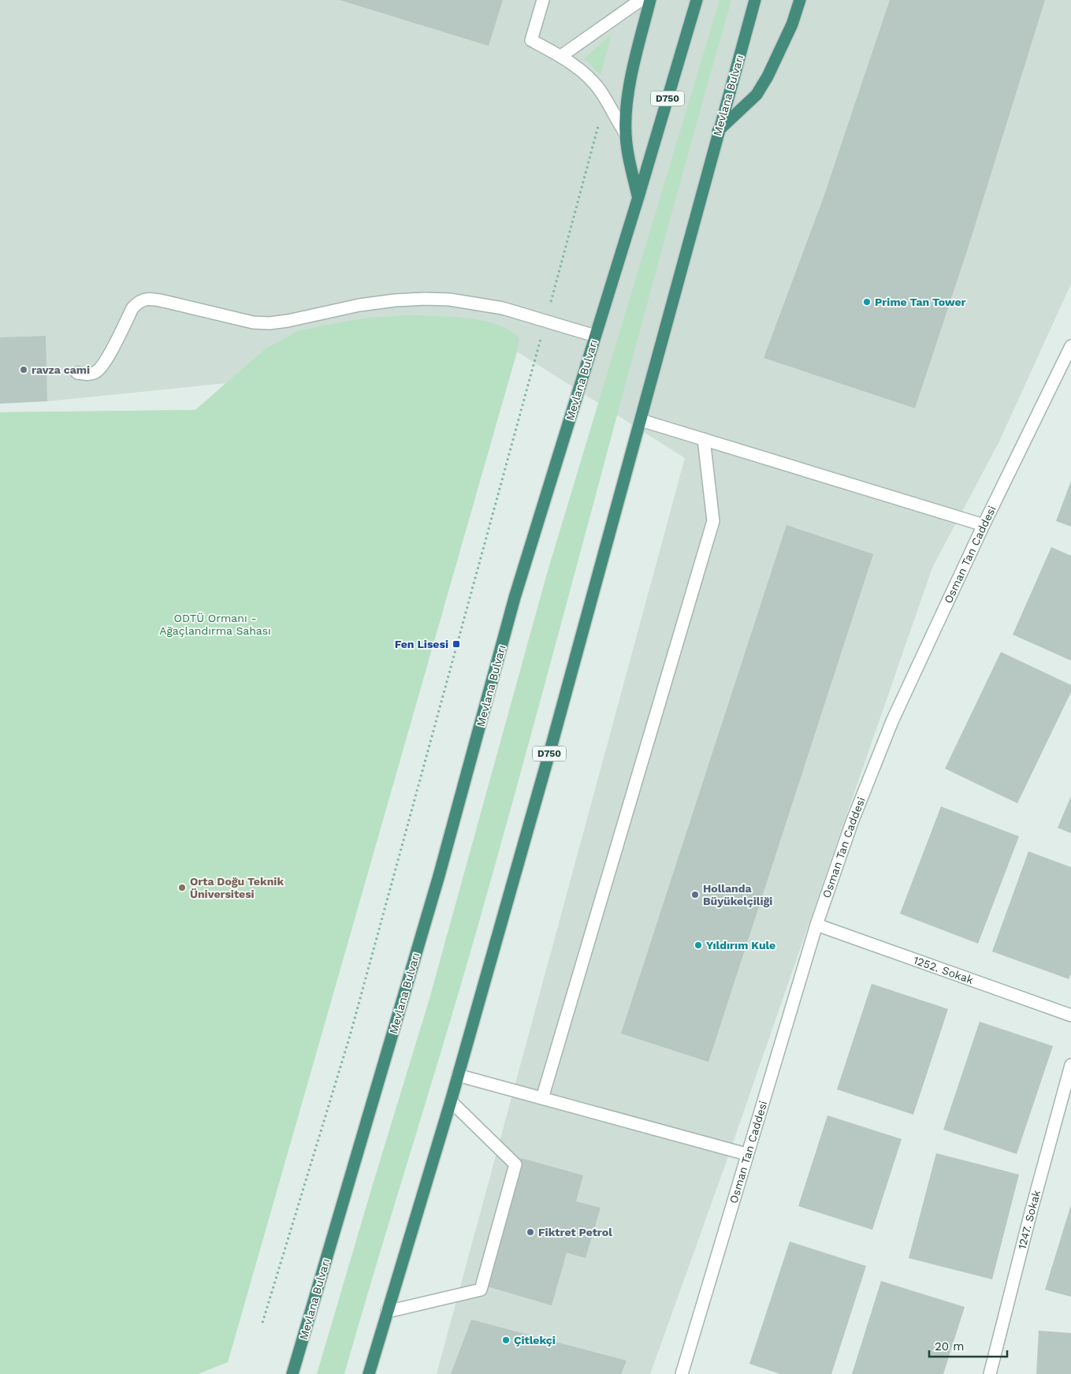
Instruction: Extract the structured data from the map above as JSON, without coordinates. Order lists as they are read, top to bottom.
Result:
{
  "streets": {
    "highway": ["Mevlana Bulvarı", "D750"],
    "street": ["Osman Tan Caddesi", "1252. Sokak", "1247. Sokak"]
  },
  "crossings": [
    ["Osman Tan Caddesi", "1252. Sokak"]
  ],
  "parks": ["ODTÜ Ormanı - Ağaçlandırma Sahası"],
  "places": {
    "other": [
      "Prime Tan Tower",
      "ravza cami",
      "Orta Doğu Teknik Üniversitesi",
      "Hollanda Büyükelçiliği",
      "Yıldırım Kule",
      "Fiktret Petrol",
      "Çitlekçi"
    ],
    "transit": ["Fen Lisesi"]
  },
  "scale_bar": "20 m"
}
